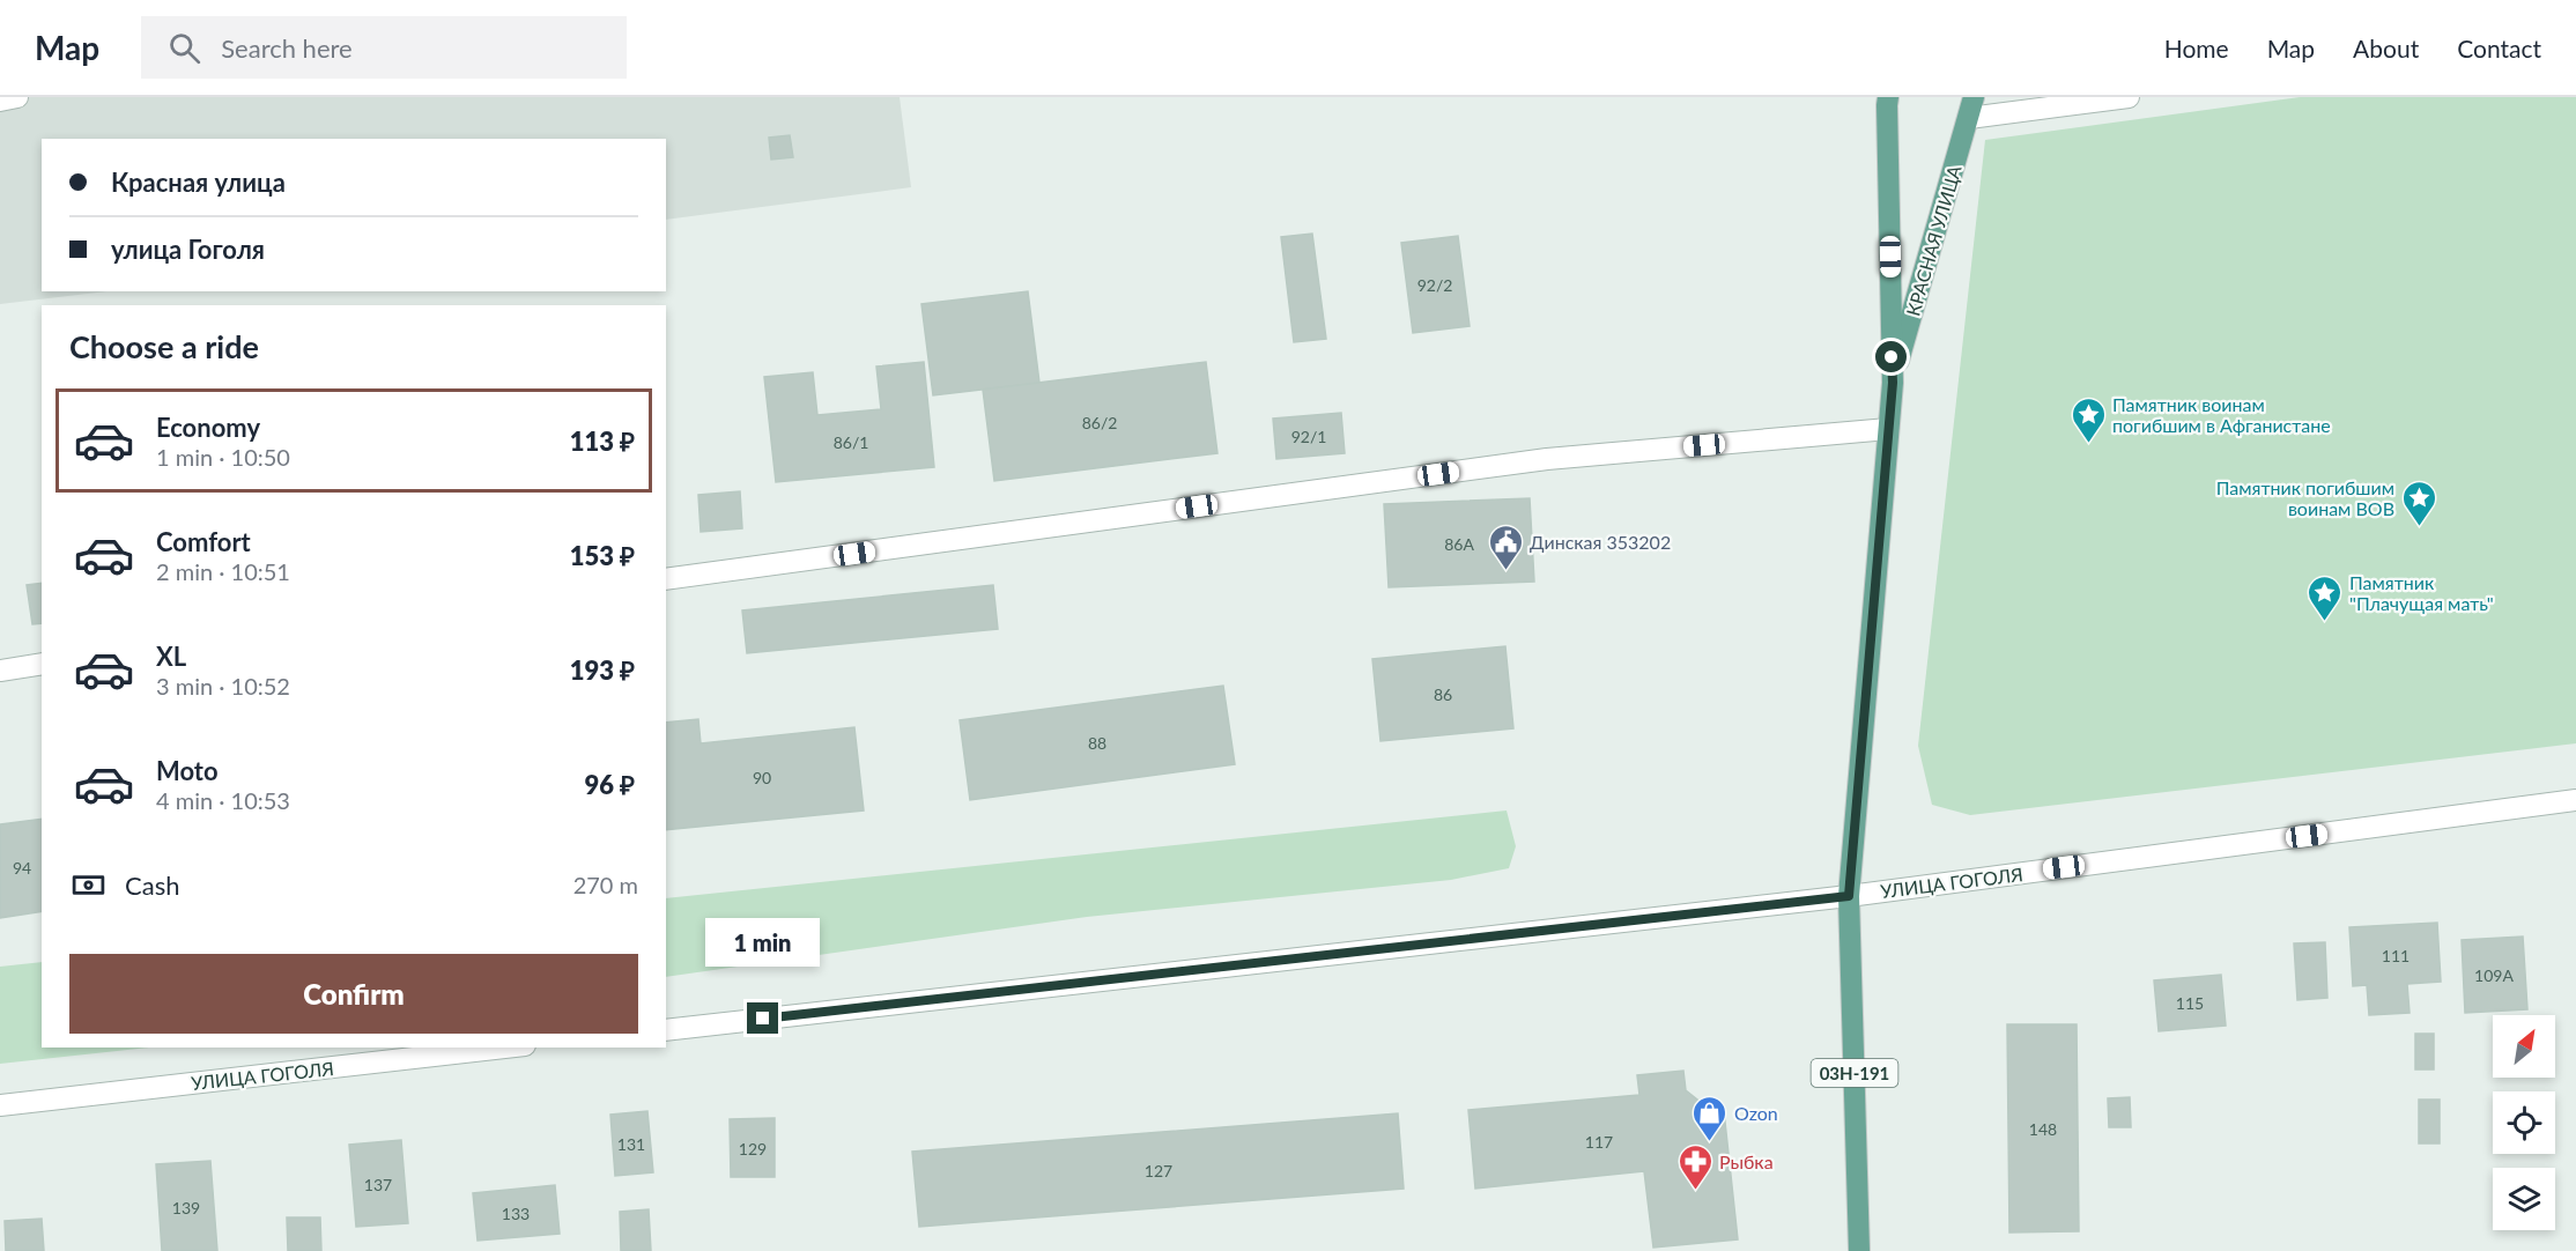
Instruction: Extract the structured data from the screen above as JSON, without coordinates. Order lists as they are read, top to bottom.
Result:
{
  "streets": {
    "main road": ["КРАСНАЯ УЛИЦА", "03Н-191"],
    "street": ["УЛИЦА ГОГОЛЯ"]
  },
  "crossings": [
    ["КРАСНАЯ УЛИЦА", "УЛИЦА ГОГОЛЯ"]
  ],
  "places": {
    "place": ["Памятник воинам погибшим в Афганистане", "Памятник погибшим воинам ВОВ", "Памятник \"Плачущая мать\""],
    "public building": ["Динская 353202"],
    "shop": ["Ozon"],
    "pharmacy": ["Рыбка"]
  },
  "house_numbers": [
    "92/2",
    "86/2",
    "92/1",
    "86/1",
    "86А",
    "86",
    "88",
    "90",
    "94",
    "111",
    "109А",
    "115",
    "148",
    "117",
    "131",
    "129",
    "127",
    "137",
    "139",
    "133"
  ],
  "north": "top right",
  "page": {
    "header": "Map",
    "search": "Search here",
    "nav": [
      "Home",
      "Map",
      "About",
      "Contact"
    ],
    "banner": ["Красная улица", "улица Гоголя"],
    "heading": "Choose a ride",
    "list": [
      {
        "name": "Economy",
        "note": "1 min · 10:50",
        "value": "113 ₽"
      },
      {
        "name": "Comfort",
        "note": "2 min · 10:51",
        "value": "153 ₽"
      },
      {
        "name": "XL",
        "note": "3 min · 10:52",
        "value": "193 ₽"
      },
      {
        "name": "Moto",
        "note": "4 min · 10:53",
        "value": "96 ₽"
      }
    ],
    "pay": ["Cash", "270 m"],
    "bubble": "1 min",
    "buttons": "Confirm"
  }
}
